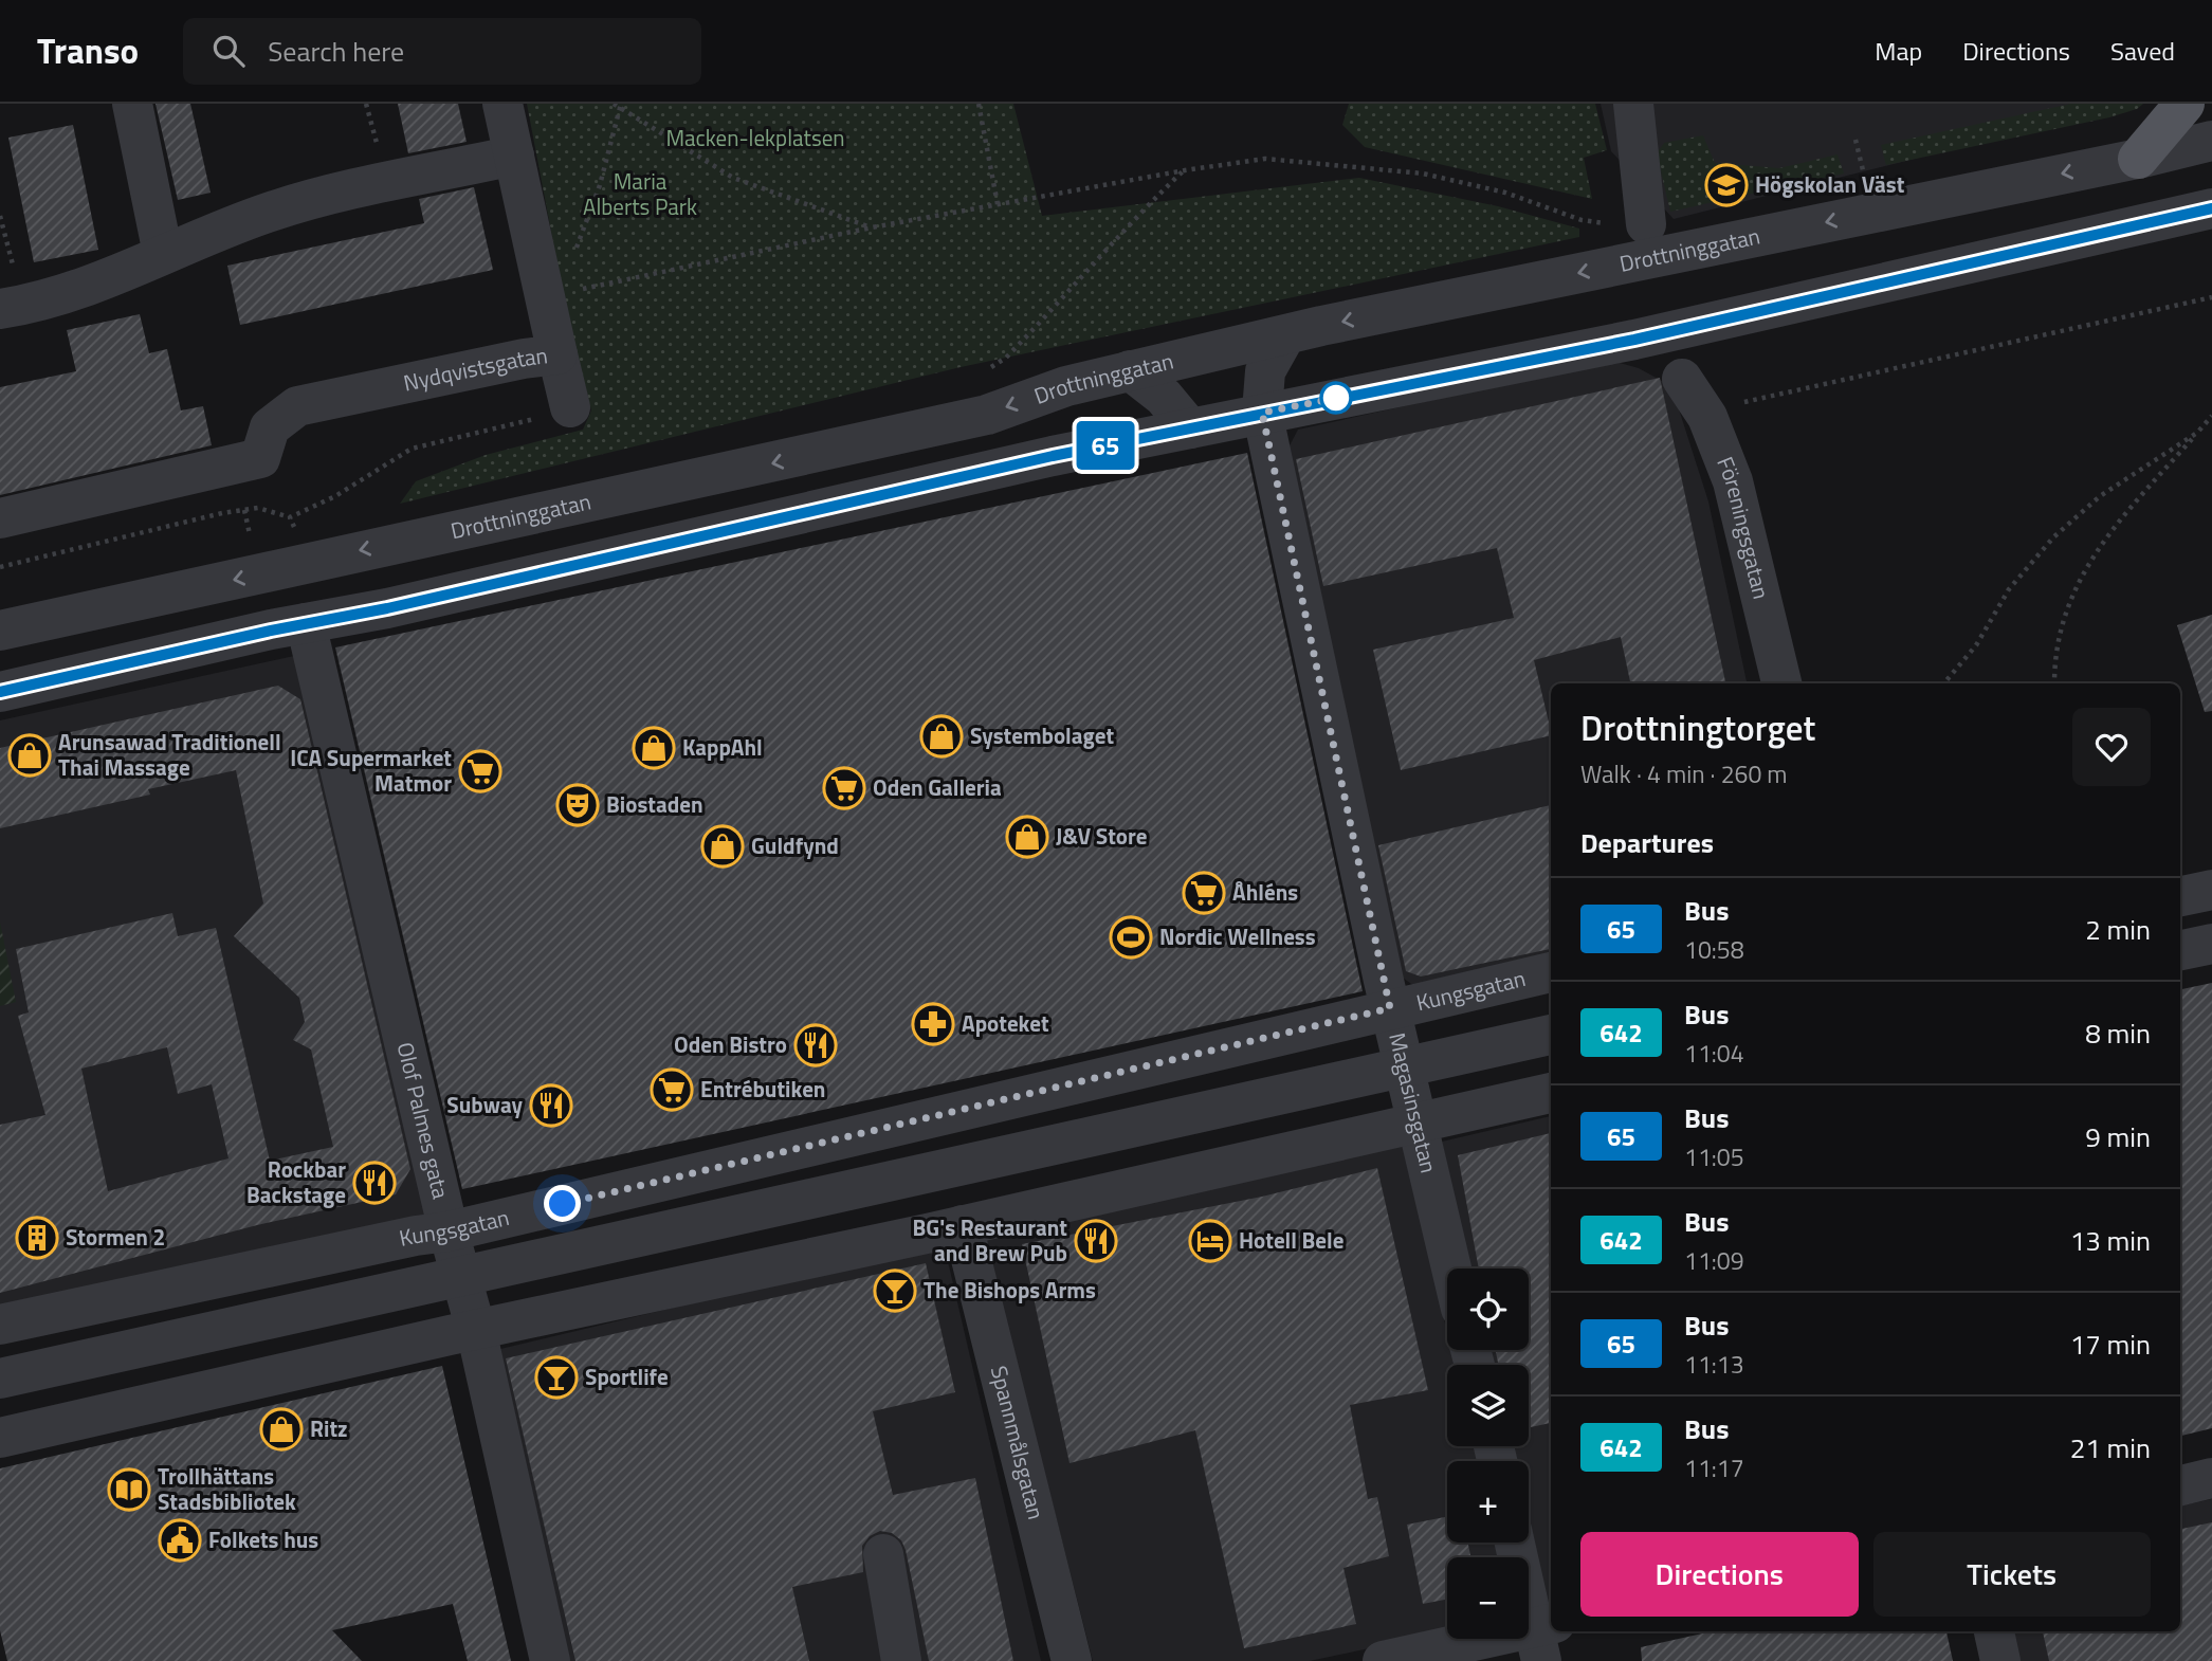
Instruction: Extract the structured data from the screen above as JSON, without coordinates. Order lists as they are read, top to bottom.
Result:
{
  "streets": {
    "street": [
      "Drottninggatan",
      "Nydqvistsgatan",
      "Föreningsgatan",
      "Kungsgatan",
      "Magasinsgatan",
      "Olof Palmes gata",
      "Spannmålsgatan"
    ]
  },
  "crossings": [
    ["Drottninggatan", "Magasinsgatan"],
    ["Kungsgatan", "Magasinsgatan"],
    ["Kungsgatan", "Olof Palmes gata"]
  ],
  "parks": ["Macken-lekplatsen", "Maria Alberts Park"],
  "places": {
    "school or university": ["Högskolan Väst"],
    "shop": [
      "Systembolaget",
      "KappAhl",
      "Arunsawad Traditionell Thai Massage",
      "J&V Store",
      "Guldfynd",
      "Ritz"
    ],
    "supermarket": [
      "ICA Supermarket Matmor",
      "Oden Galleria",
      "Åhléns",
      "Entrébutiken"
    ],
    "theatre": ["Biostaden"],
    "sports": ["Nordic Wellness"],
    "pharmacy": ["Apoteket"],
    "restaurant": [
      "Oden Bistro",
      "Subway",
      "Rockbar Backstage",
      "BG's Restaurant and Brew Pub"
    ],
    "building": ["Stormen 2"],
    "hotel": ["Hotell Bele"],
    "bar": ["The Bishops Arms", "Sportlife"],
    "library": ["Trollhättans Stadsbibliotek"],
    "public building": ["Folkets hus"]
  },
  "lines": ["bus line 65"],
  "page": {
    "header": "Transo",
    "search": "Search here",
    "nav": ["Map", "Directions", "Saved"],
    "on_map": "65",
    "heading": [
      ["Drottningtorget", "Walk · 4 min · 260 m"],
      "Departures"
    ],
    "list": [
      {
        "mark": "65",
        "name": "Bus",
        "note": "10:58",
        "value": "2 min"
      },
      {
        "mark": "642",
        "name": "Bus",
        "note": "11:04",
        "value": "8 min"
      },
      {
        "mark": "65",
        "name": "Bus",
        "note": "11:05",
        "value": "9 min"
      },
      {
        "mark": "642",
        "name": "Bus",
        "note": "11:09",
        "value": "13 min"
      },
      {
        "mark": "65",
        "name": "Bus",
        "note": "11:13",
        "value": "17 min"
      },
      {
        "mark": "642",
        "name": "Bus",
        "note": "11:17",
        "value": "21 min"
      }
    ],
    "map_buttons": ["+", "−"],
    "buttons": ["Directions", "Tickets"]
  }
}
